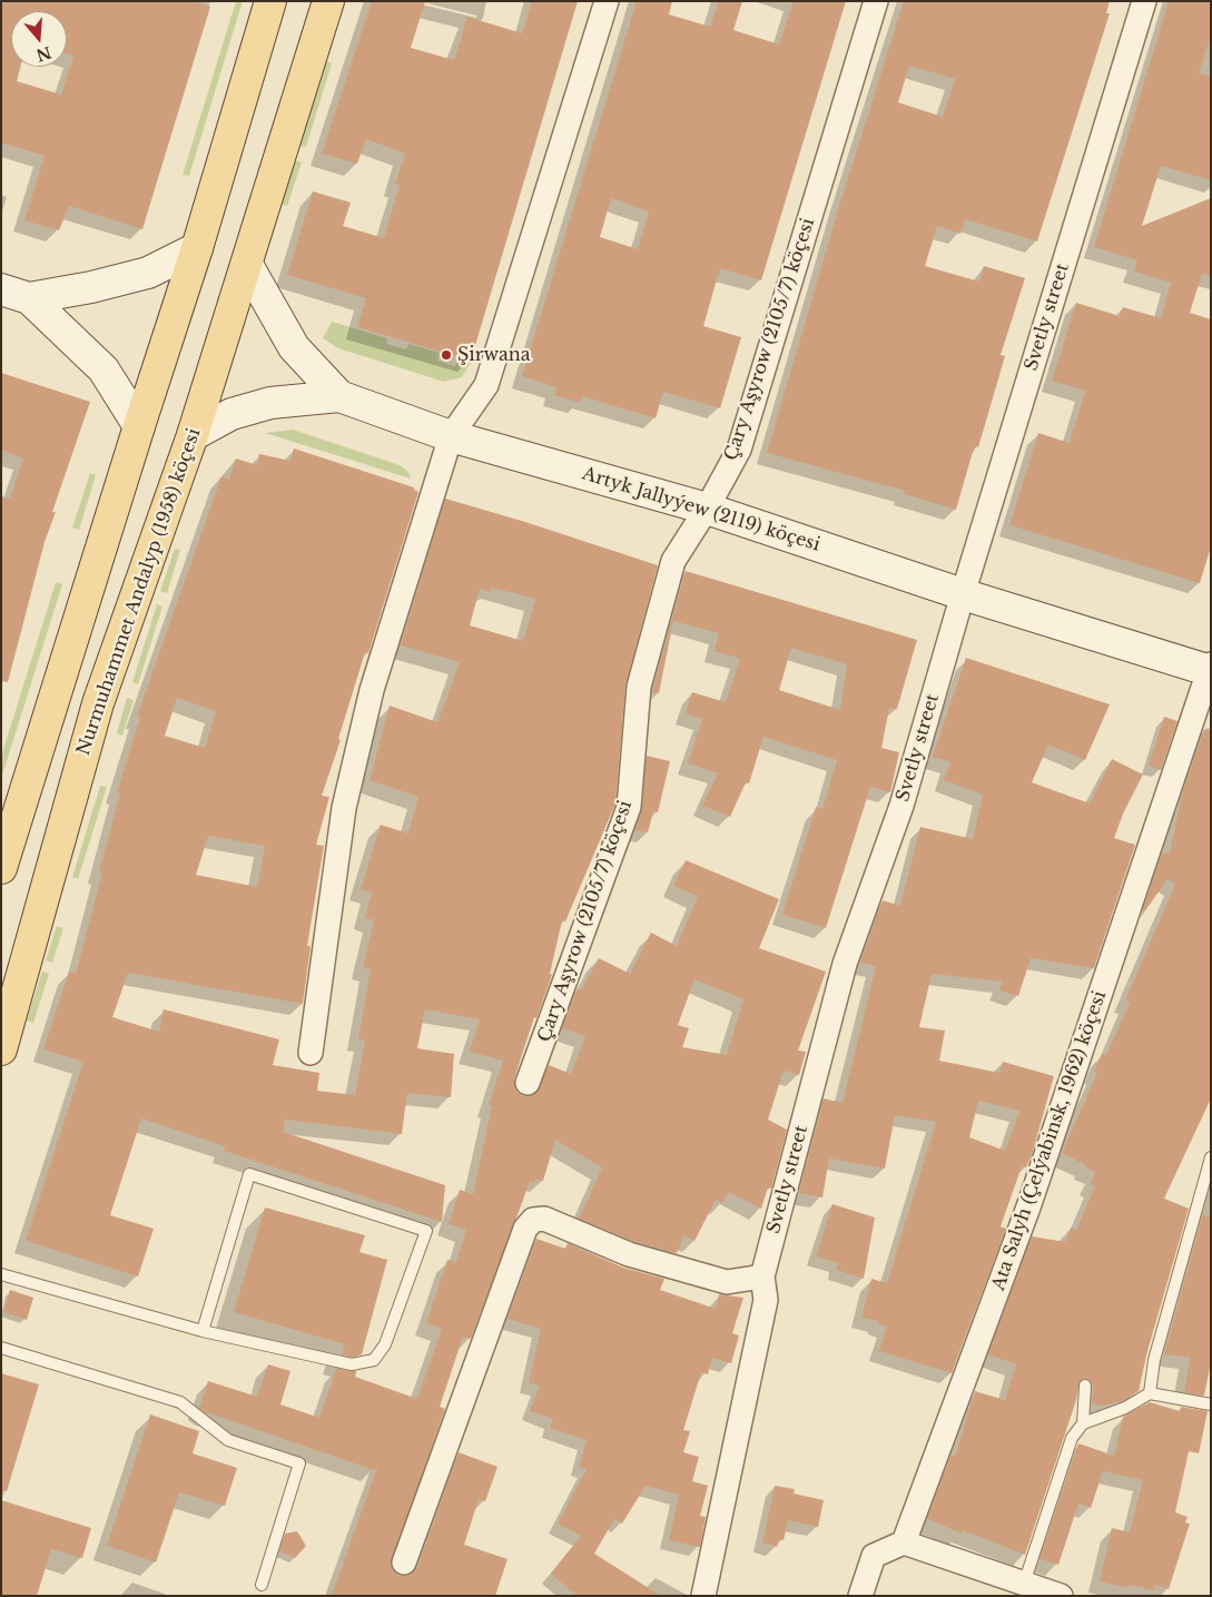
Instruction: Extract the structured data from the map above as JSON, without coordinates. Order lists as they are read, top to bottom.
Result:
{
  "streets": {
    "main road": ["Nurmuhammet Andalyp (1958) köçesi"],
    "street": [
      "Svetly street",
      "Çary Aşyrow (2105/7) köçesi",
      "Artyk Jallyýew (2119) köçesi",
      "Ata Salyh (Çelýabinsk, 1962) köçesi"
    ]
  },
  "crossings": [
    ["Svetly street", "Artyk Jallyýew (2119) köçesi"],
    ["Çary Aşyrow (2105/7) köçesi", "Artyk Jallyýew (2119) köçesi"],
    ["Artyk Jallyýew (2119) köçesi", "Nurmuhammet Andalyp (1958) köçesi"],
    ["Artyk Jallyýew (2119) köçesi", "Ata Salyh (Çelýabinsk, 1962) köçesi"]
  ],
  "places": ["Şirwana"],
  "north": "bottom"
}
